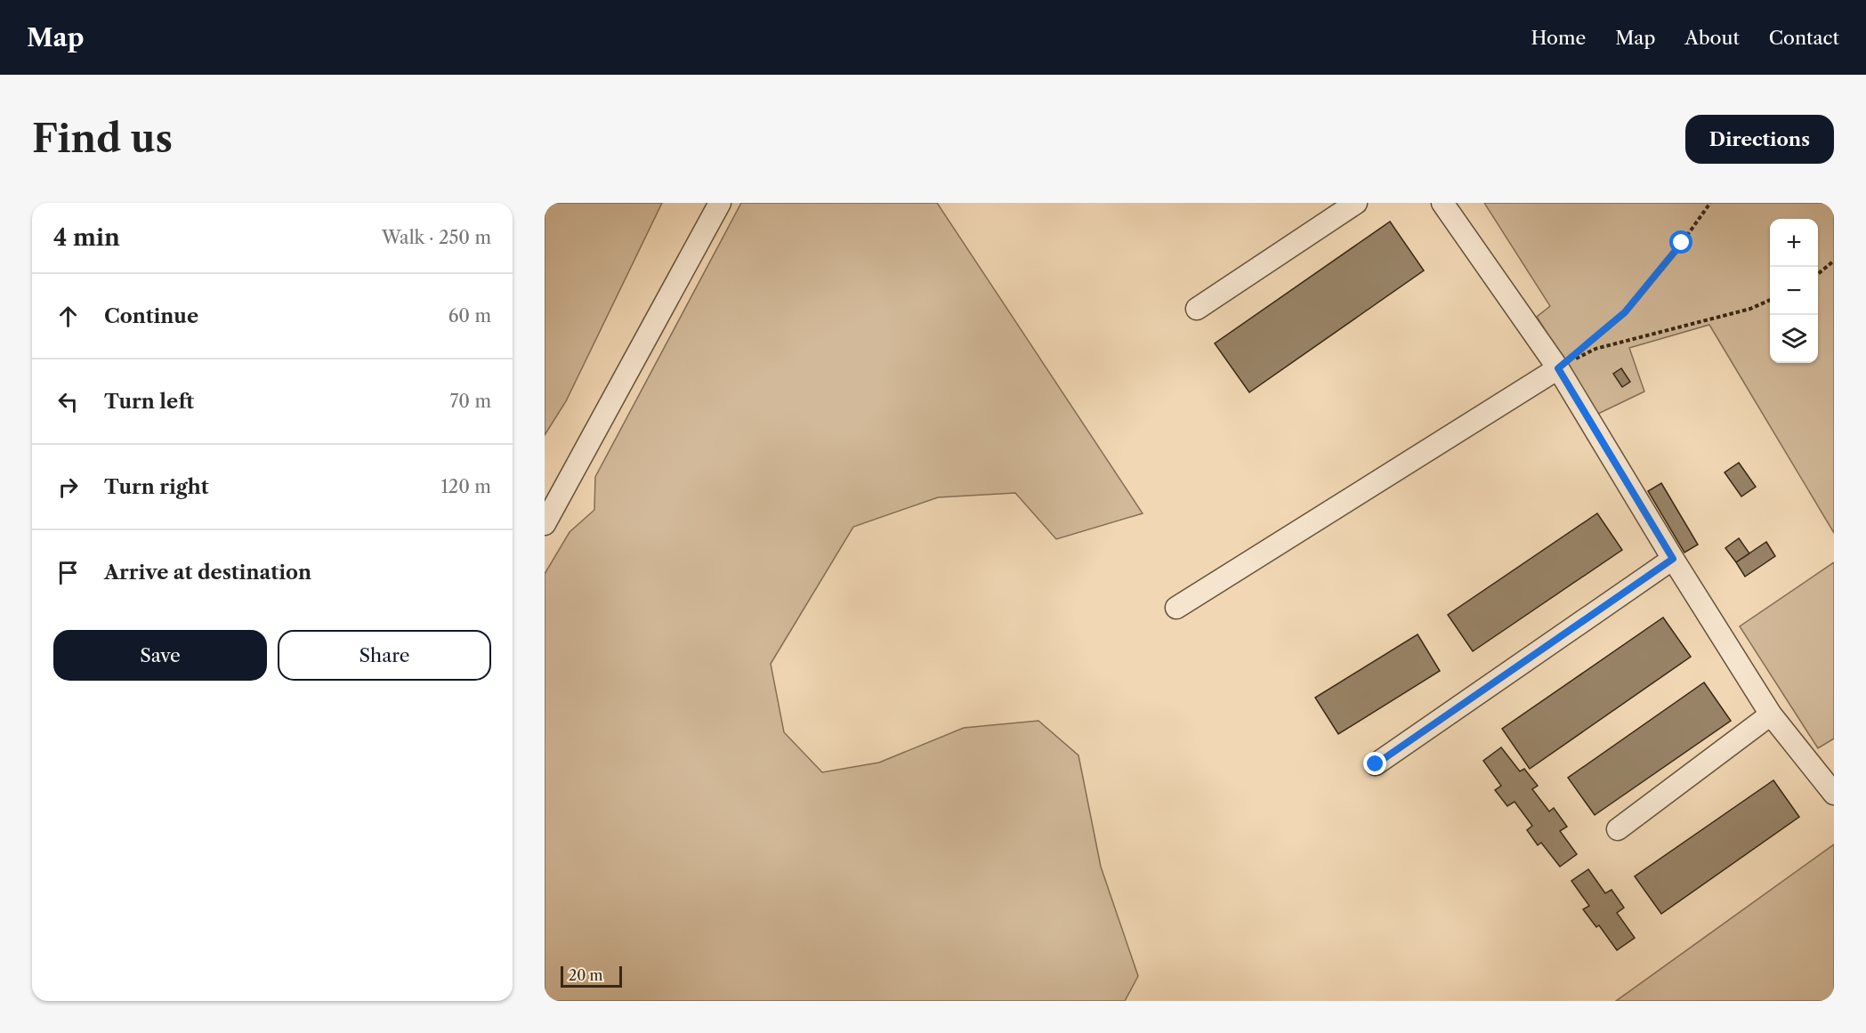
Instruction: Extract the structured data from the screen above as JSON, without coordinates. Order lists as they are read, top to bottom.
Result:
{
  "scale_bar": "20 m",
  "page": {
    "header": "Map",
    "nav": [
      "Home",
      "Map",
      "About",
      "Contact"
    ],
    "buttons": [
      "Directions",
      ["Save", "Share"]
    ],
    "title": "Find us",
    "heading": ["4 min", "Walk · 250 m"],
    "map_buttons": ["+", "−"],
    "list": [
      ["Continue", "60 m"],
      ["Turn left", "70 m"],
      ["Turn right", "120 m"],
      "Arrive at destination"
    ],
    "scale": "20 m"
  }
}
